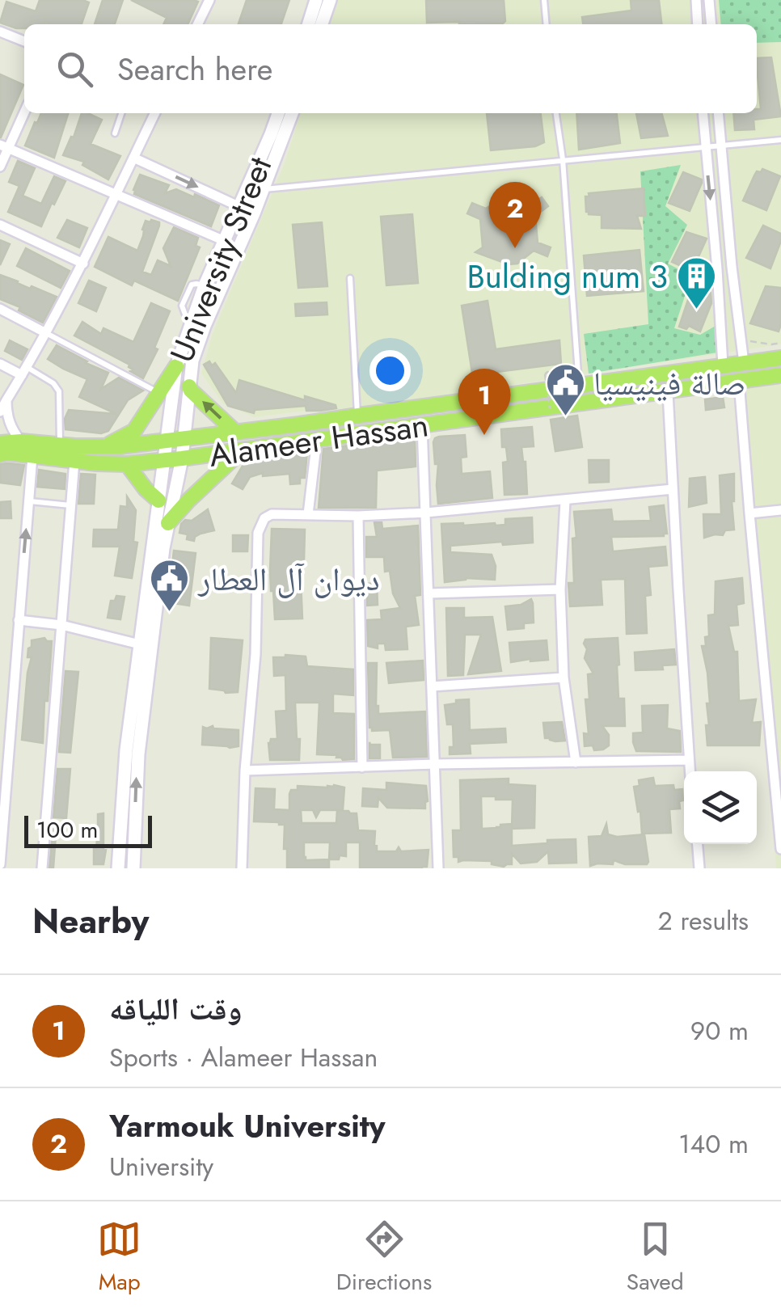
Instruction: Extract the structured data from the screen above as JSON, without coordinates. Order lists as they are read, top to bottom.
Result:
{
  "streets": {
    "main road": ["University Street", "Alameer Hassan"]
  },
  "crossings": [
    ["University Street", "Alameer Hassan"]
  ],
  "places": {
    "building": ["Bulding num 3"],
    "public building": ["صالة فينيسيا", "ديوان آل العطار"]
  },
  "scale_bar": "100 m",
  "page": {
    "search": "Search here",
    "pins": ["2", "1"],
    "scale": "100 m",
    "heading": ["Nearby", "2 results"],
    "list": [
      {
        "mark": "1",
        "name": "وقت اللياقه",
        "note": "Sports · Alameer Hassan",
        "value": "90 m"
      },
      {
        "mark": "2",
        "name": "Yarmouk University",
        "note": "University",
        "value": "140 m"
      }
    ],
    "nav": ["Map", "Directions", "Saved"]
  }
}
